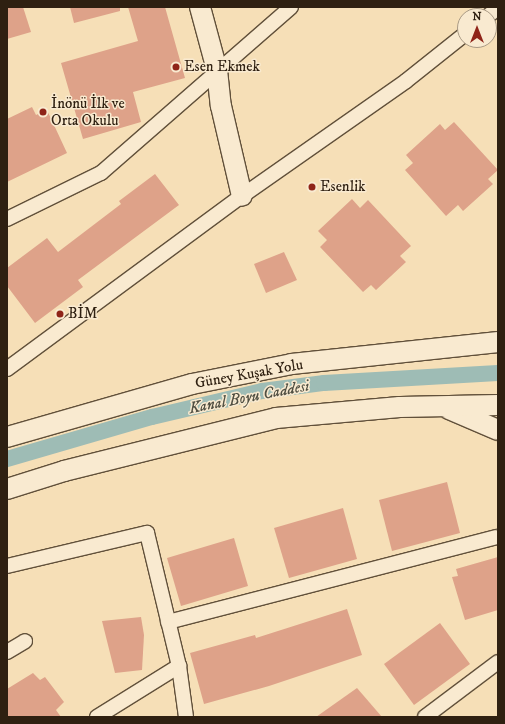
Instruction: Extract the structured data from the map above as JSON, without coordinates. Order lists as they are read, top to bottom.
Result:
{
  "streets": {
    "main road": ["Güney Kuşak Yolu"]
  },
  "water": ["Kanal Boyu Caddesi"],
  "places": [
    "Esen Ekmek",
    "İnönü İlk ve Orta Okulu",
    "Esenlik",
    "BİM"
  ],
  "north": "top"
}
